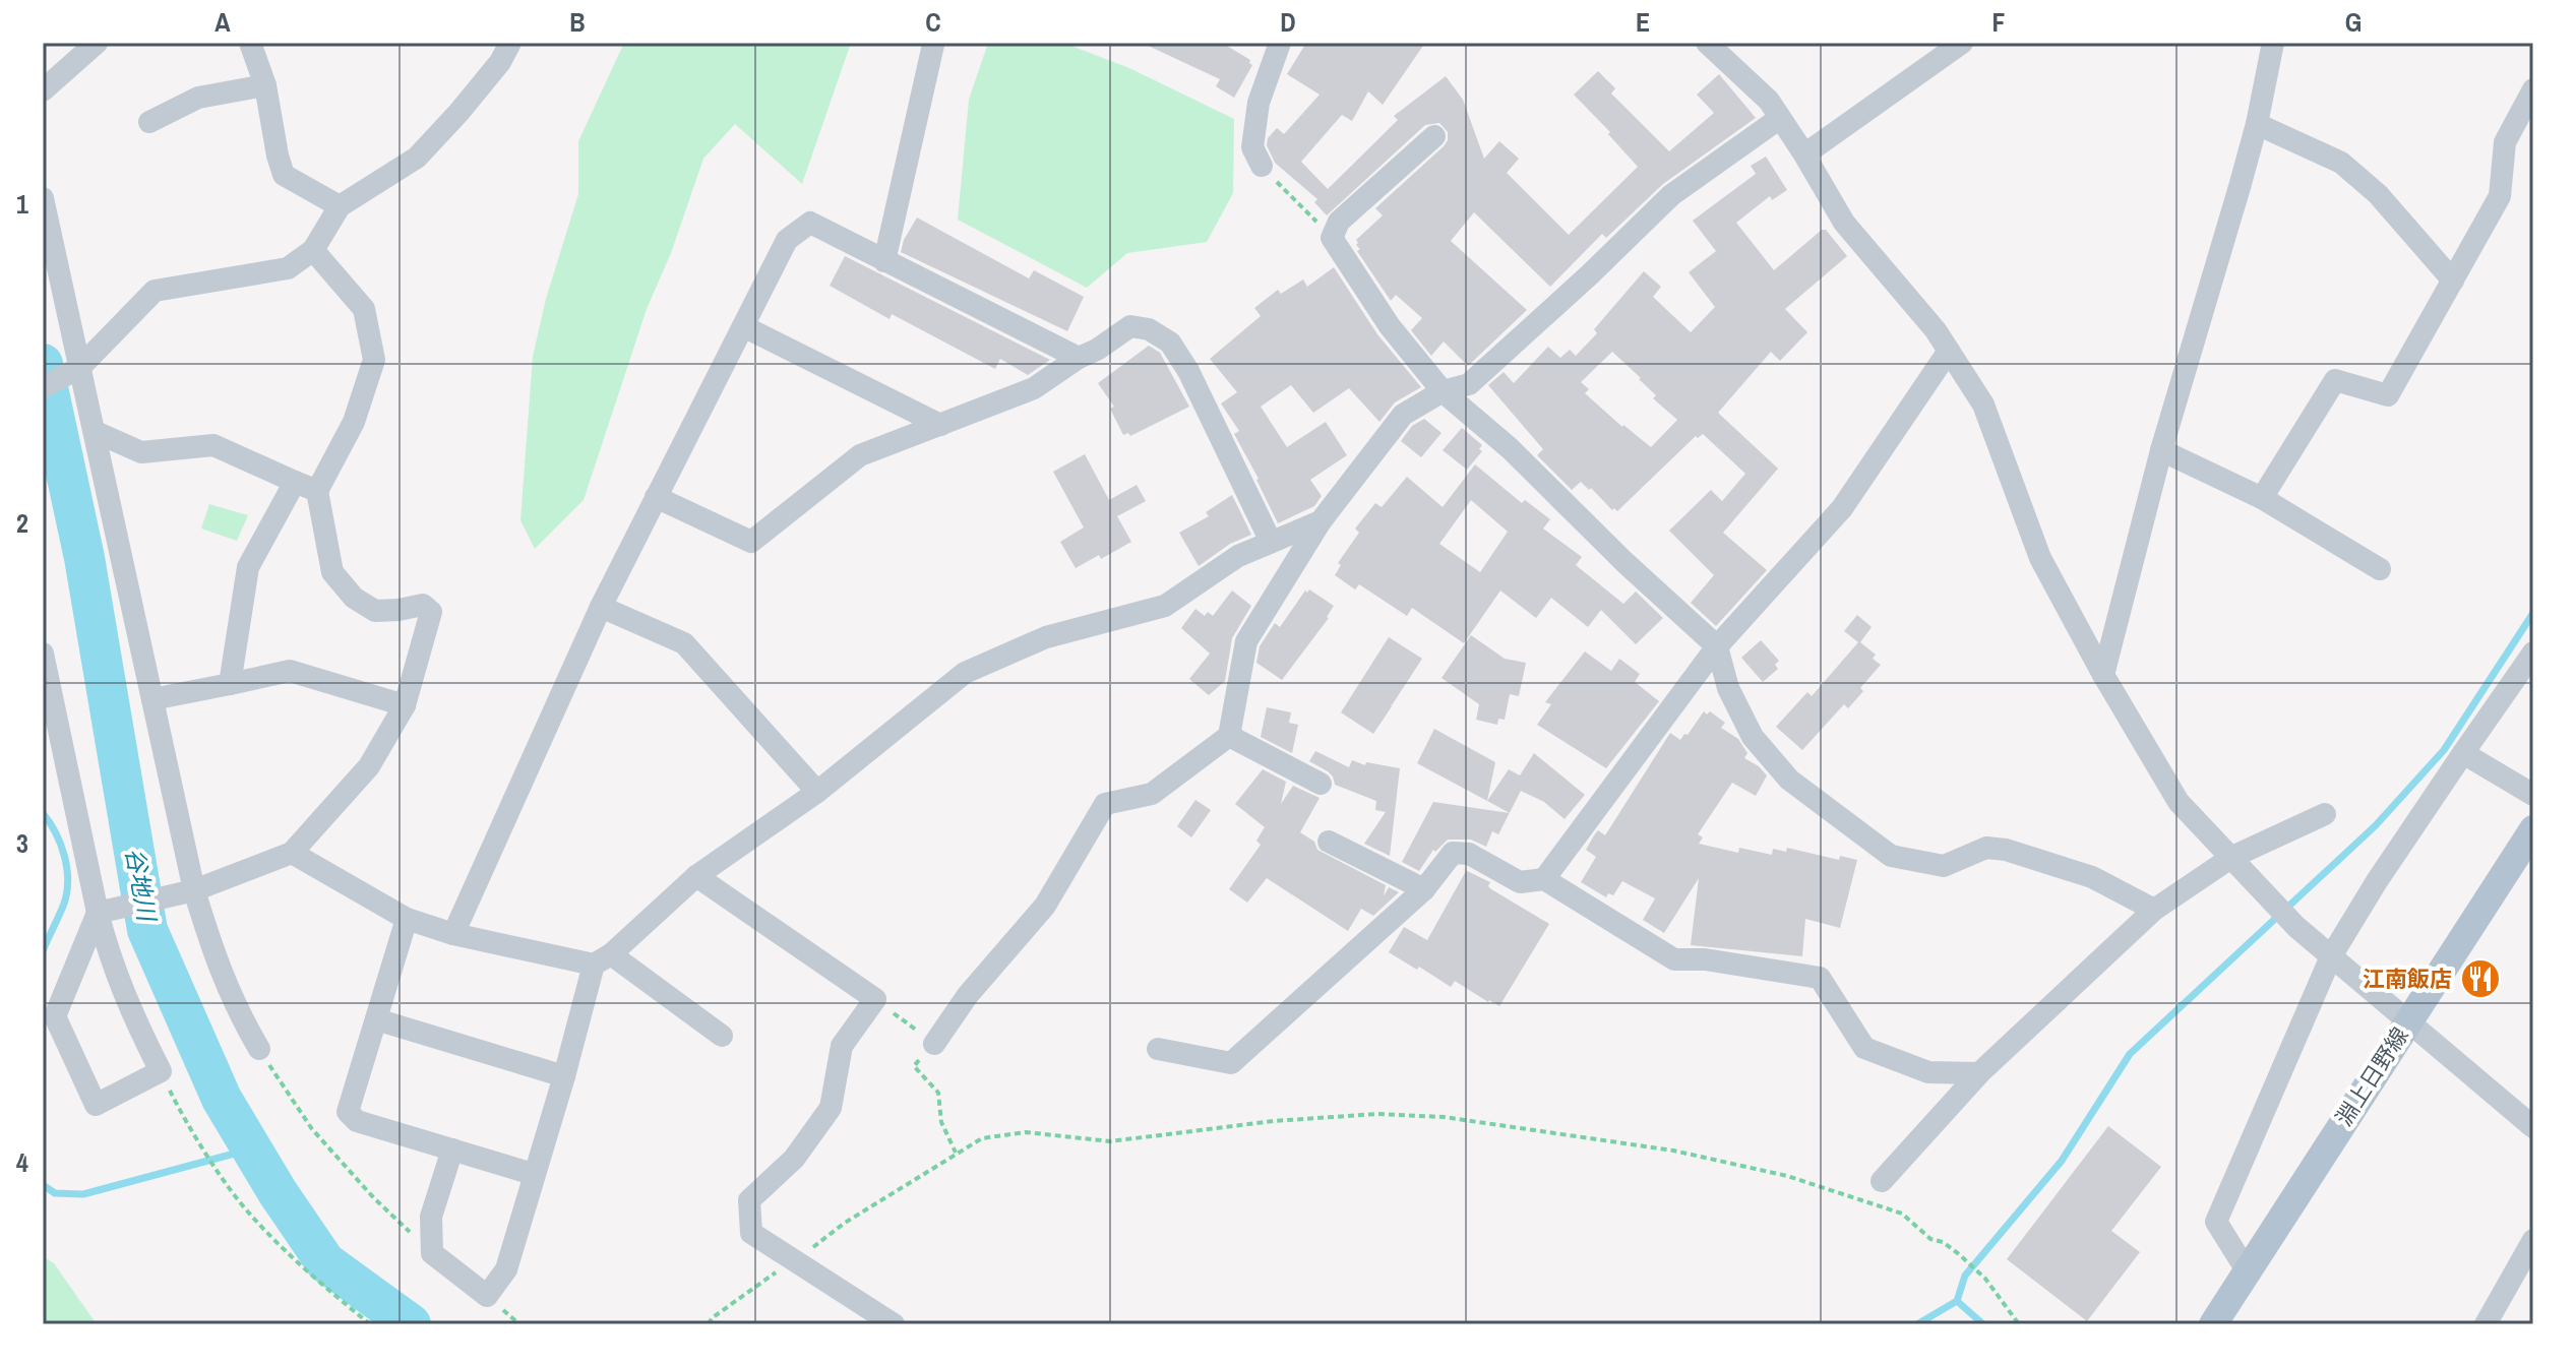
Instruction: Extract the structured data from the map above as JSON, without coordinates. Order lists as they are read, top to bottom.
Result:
{
  "streets": {
    "main road": ["淵上日野線"]
  },
  "water": ["谷地川"],
  "places": {
    "restaurant": ["江南飯店"]
  },
  "grid": {
    "columns": [
      "A",
      "B",
      "C",
      "D",
      "E",
      "F",
      "G"
    ],
    "rows": [
      "1",
      "2",
      "3",
      "4"
    ]
  }
}
